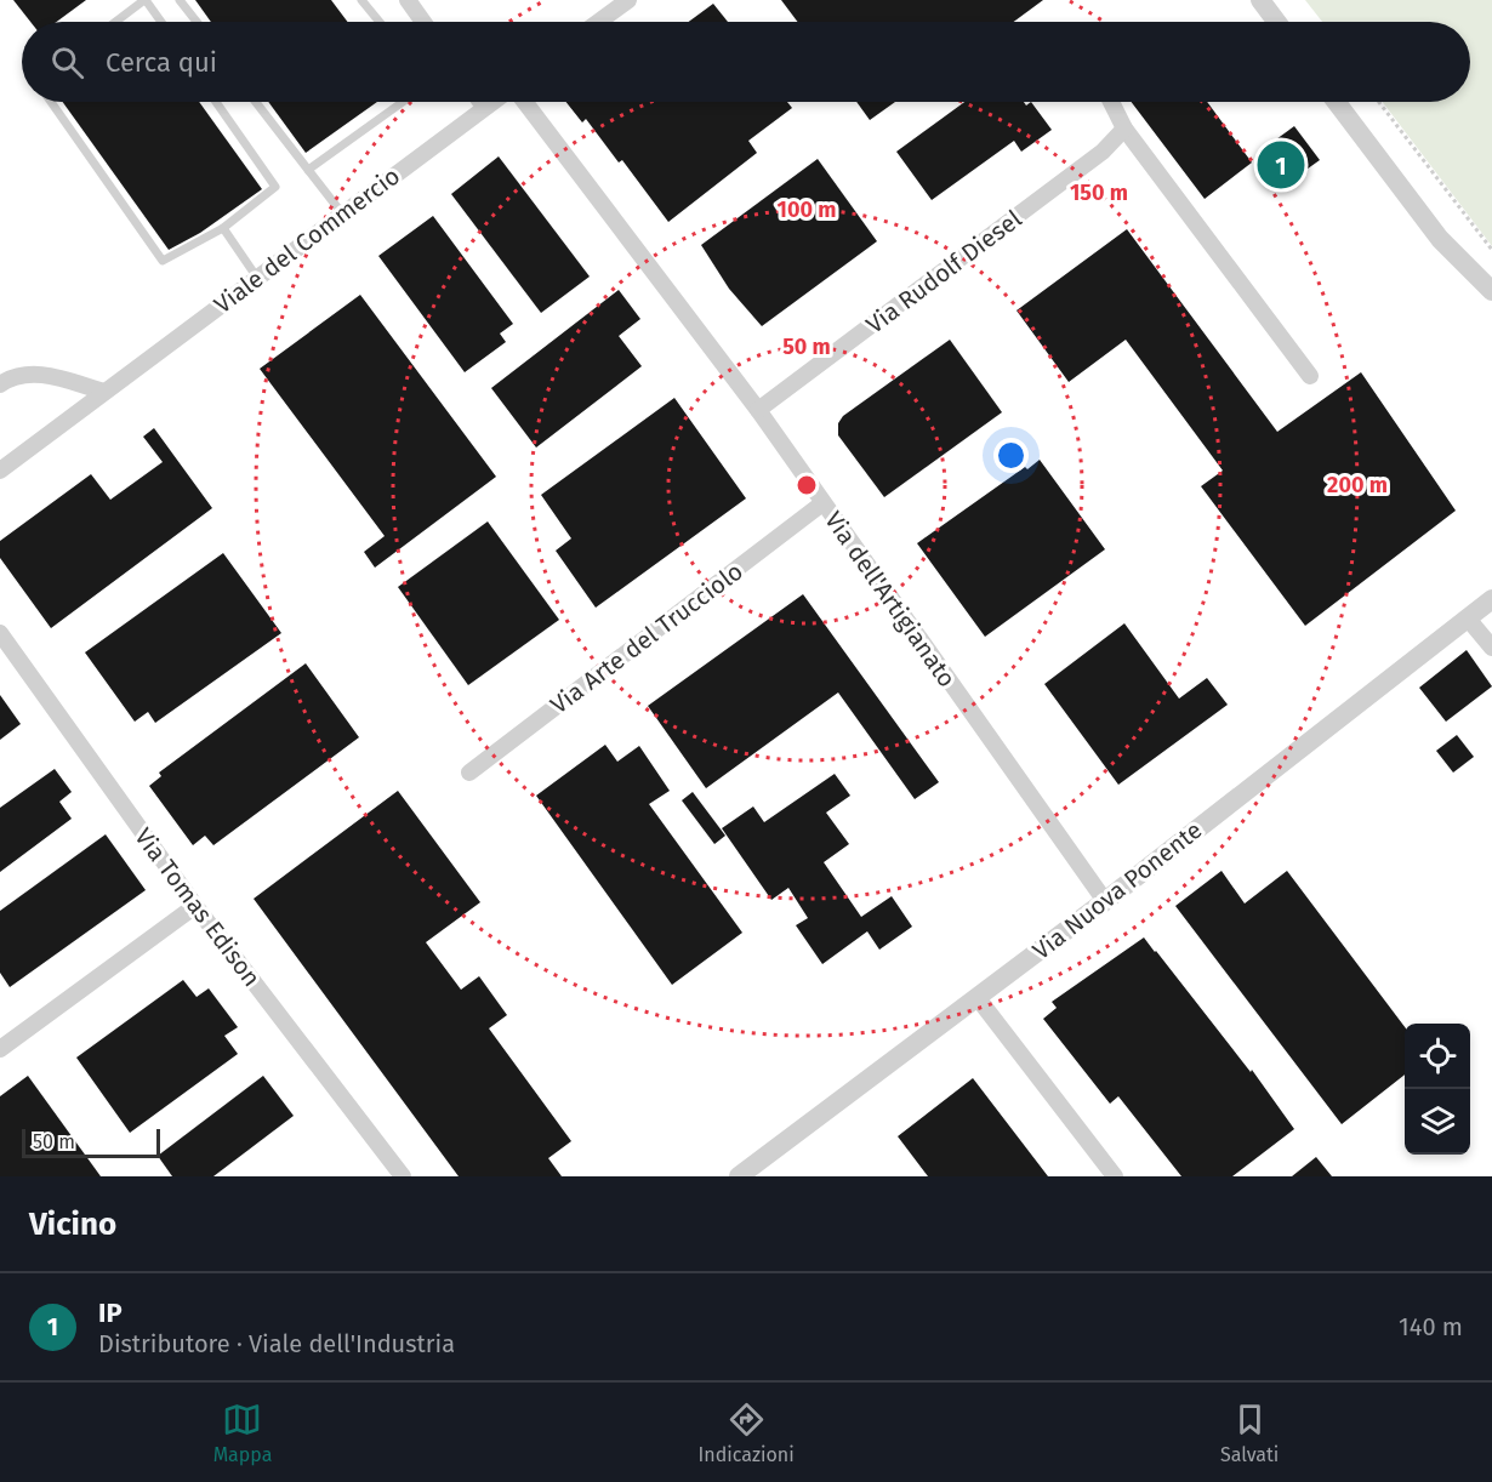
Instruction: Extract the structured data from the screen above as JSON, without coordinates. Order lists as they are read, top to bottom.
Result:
{
  "streets": {
    "street": [
      "Viale del Commercio",
      "Via Rudolf Diesel",
      "Via dell'Artigianato",
      "Via Arte del Trucciolo",
      "Via Nuova Ponente",
      "Via Tomas Edison"
    ]
  },
  "crossings": [
    ["Via Rudolf Diesel", "Via dell'Artigianato"],
    ["Via dell'Artigianato", "Via Arte del Trucciolo"],
    ["Via dell'Artigianato", "Via Nuova Ponente"]
  ],
  "scale_bar": "50 m",
  "page": {
    "search": "Cerca qui",
    "pins": "1",
    "scale": "50 m",
    "heading": "Vicino",
    "list": [
      {
        "mark": "1",
        "name": "IP",
        "note": "Distributore · Viale dell'Industria",
        "value": "140 m"
      }
    ],
    "nav": ["Mappa", "Indicazioni", "Salvati"]
  },
  "rings": [
    "150 m",
    "100 m",
    "50 m",
    "200 m"
  ]
}
